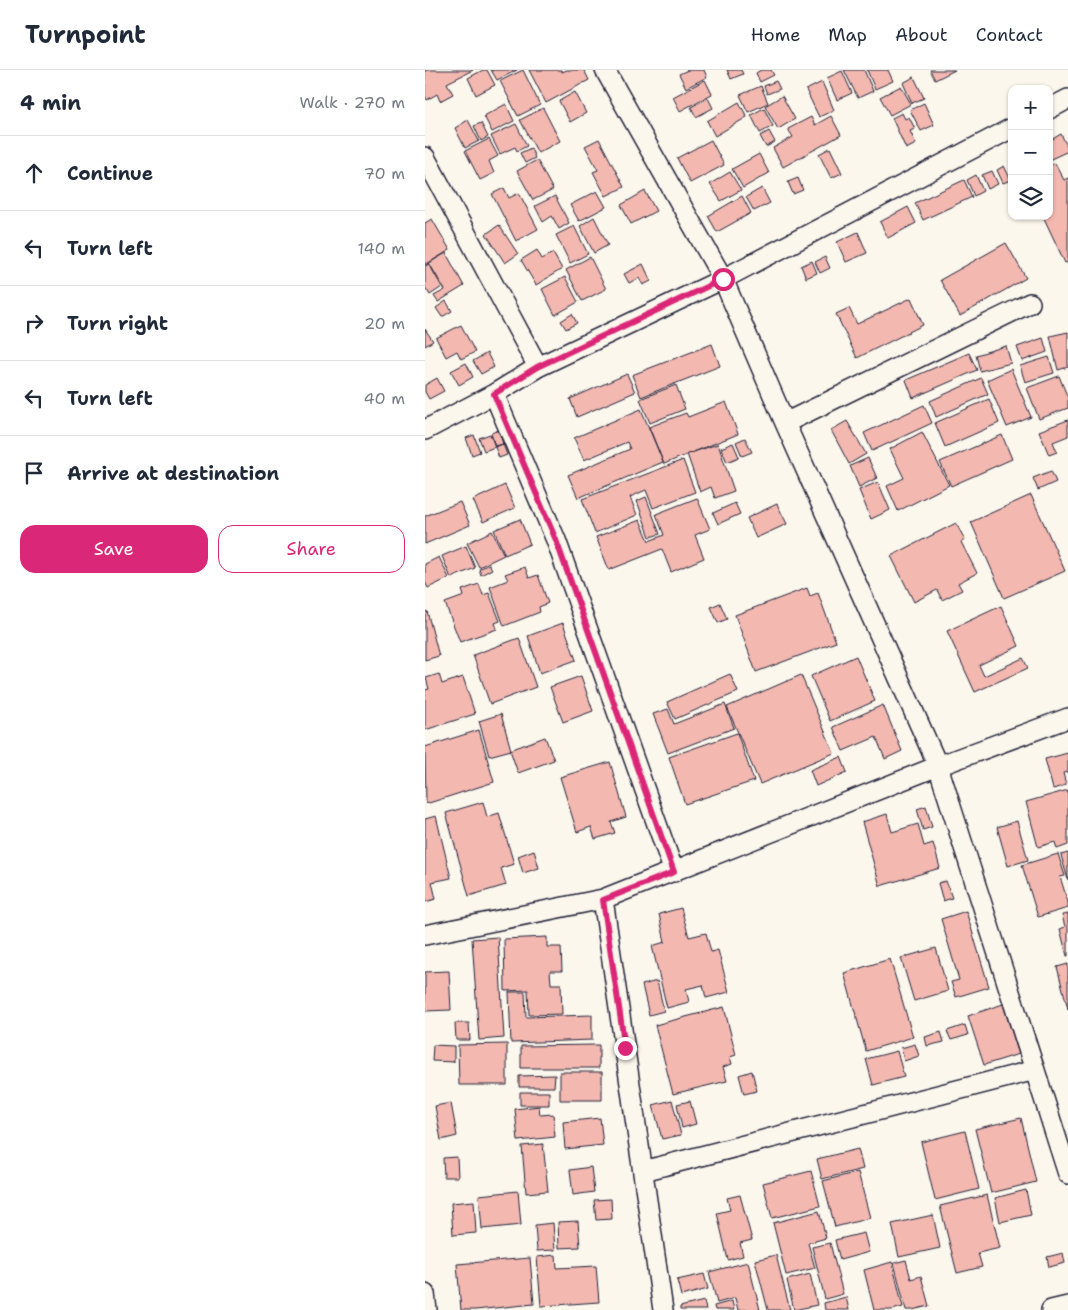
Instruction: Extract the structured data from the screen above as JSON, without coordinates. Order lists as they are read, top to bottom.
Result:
{
  "page": {
    "header": "Turnpoint",
    "nav": [
      "Home",
      "Map",
      "About",
      "Contact"
    ],
    "heading": ["4 min", "Walk · 270 m"],
    "map_buttons": ["+", "−"],
    "list": [
      ["Continue", "70 m"],
      ["Turn left", "140 m"],
      ["Turn right", "20 m"],
      ["Turn left", "40 m"],
      "Arrive at destination"
    ],
    "buttons": ["Save", "Share"]
  }
}
